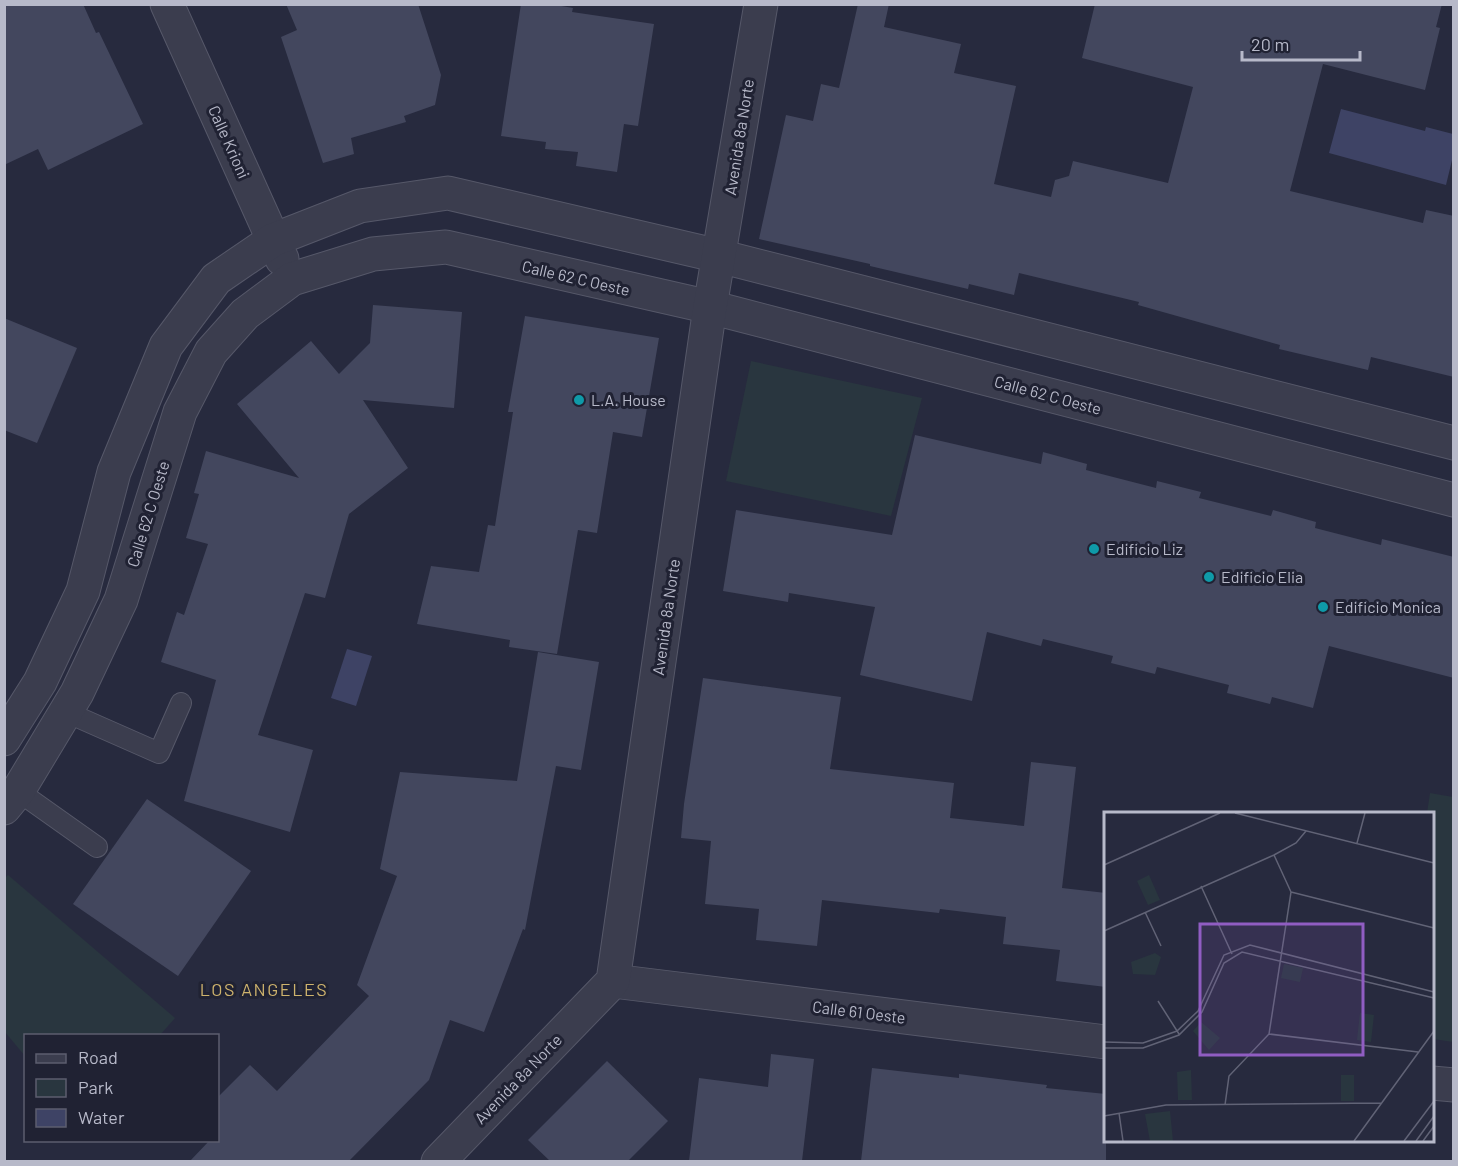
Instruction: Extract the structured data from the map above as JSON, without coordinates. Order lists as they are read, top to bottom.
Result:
{
  "streets": {
    "street": [
      "Avenida 8a Norte",
      "Calle Krioni",
      "Calle 62 C Oeste",
      "Calle 61 Oeste"
    ]
  },
  "crossings": [
    ["Avenida 8a Norte", "Calle 62 C Oeste"],
    ["Avenida 8a Norte", "Calle 61 Oeste"],
    ["Calle Krioni", "Calle 62 C Oeste"]
  ],
  "districts": ["LOS ANGELES"],
  "places": [
    "L.A. House",
    "Edificio Liz",
    "Edificio Elia",
    "Edificio Monica"
  ],
  "legend": ["Road", "Park", "Water"],
  "scale_bar": "20 m"
}
